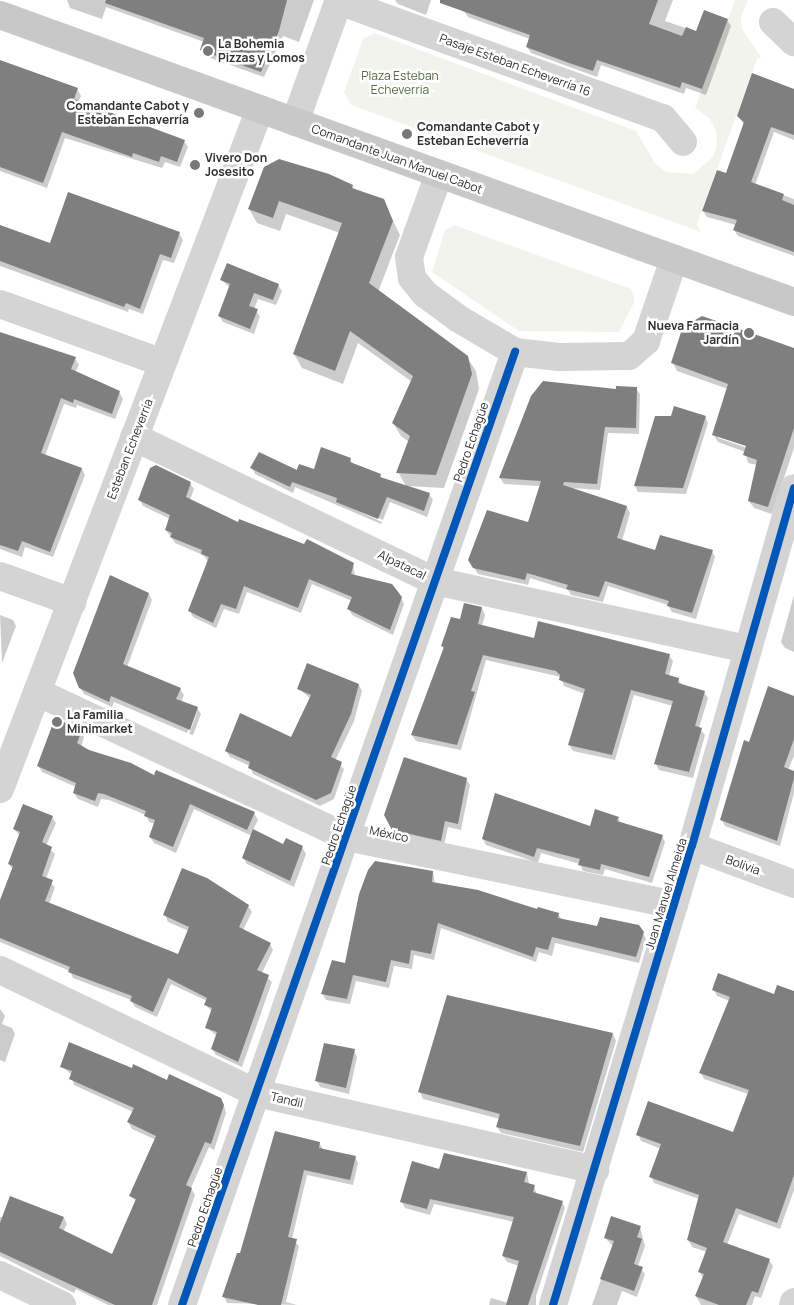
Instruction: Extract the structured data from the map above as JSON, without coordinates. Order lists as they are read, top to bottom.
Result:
{
  "streets": {
    "main road": ["Comandante Juan Manuel Cabot"],
    "street": [
      "Pasaje Esteban Echeverría 16",
      "Pedro Echagüe",
      "Esteban Echeverría",
      "Alpatacal",
      "México",
      "Bolivia",
      "Juan Manuel Almeida",
      "Tandil"
    ]
  },
  "crossings": [
    ["Comandante Juan Manuel Cabot", "Esteban Echeverría"],
    ["Pedro Echagüe", "Alpatacal"],
    ["Pedro Echagüe", "México"],
    ["Pedro Echagüe", "Tandil"],
    ["Esteban Echeverría", "Alpatacal"],
    ["Esteban Echeverría", "México"],
    ["Alpatacal", "Juan Manuel Almeida"],
    ["México", "Juan Manuel Almeida"],
    ["Bolivia", "Juan Manuel Almeida"],
    ["Juan Manuel Almeida", "Tandil"]
  ],
  "parks": ["Plaza Esteban Echeverria"],
  "places": [
    "La Bohemia Pizzas y Lomos",
    "Comandante Cabot y Esteban Echaverría",
    "Comandante Cabot y Esteban Echeverría",
    "Vivero Don Josesito",
    "Nueva Farmacia Jardín",
    "La Familia Minimarket"
  ]
}
